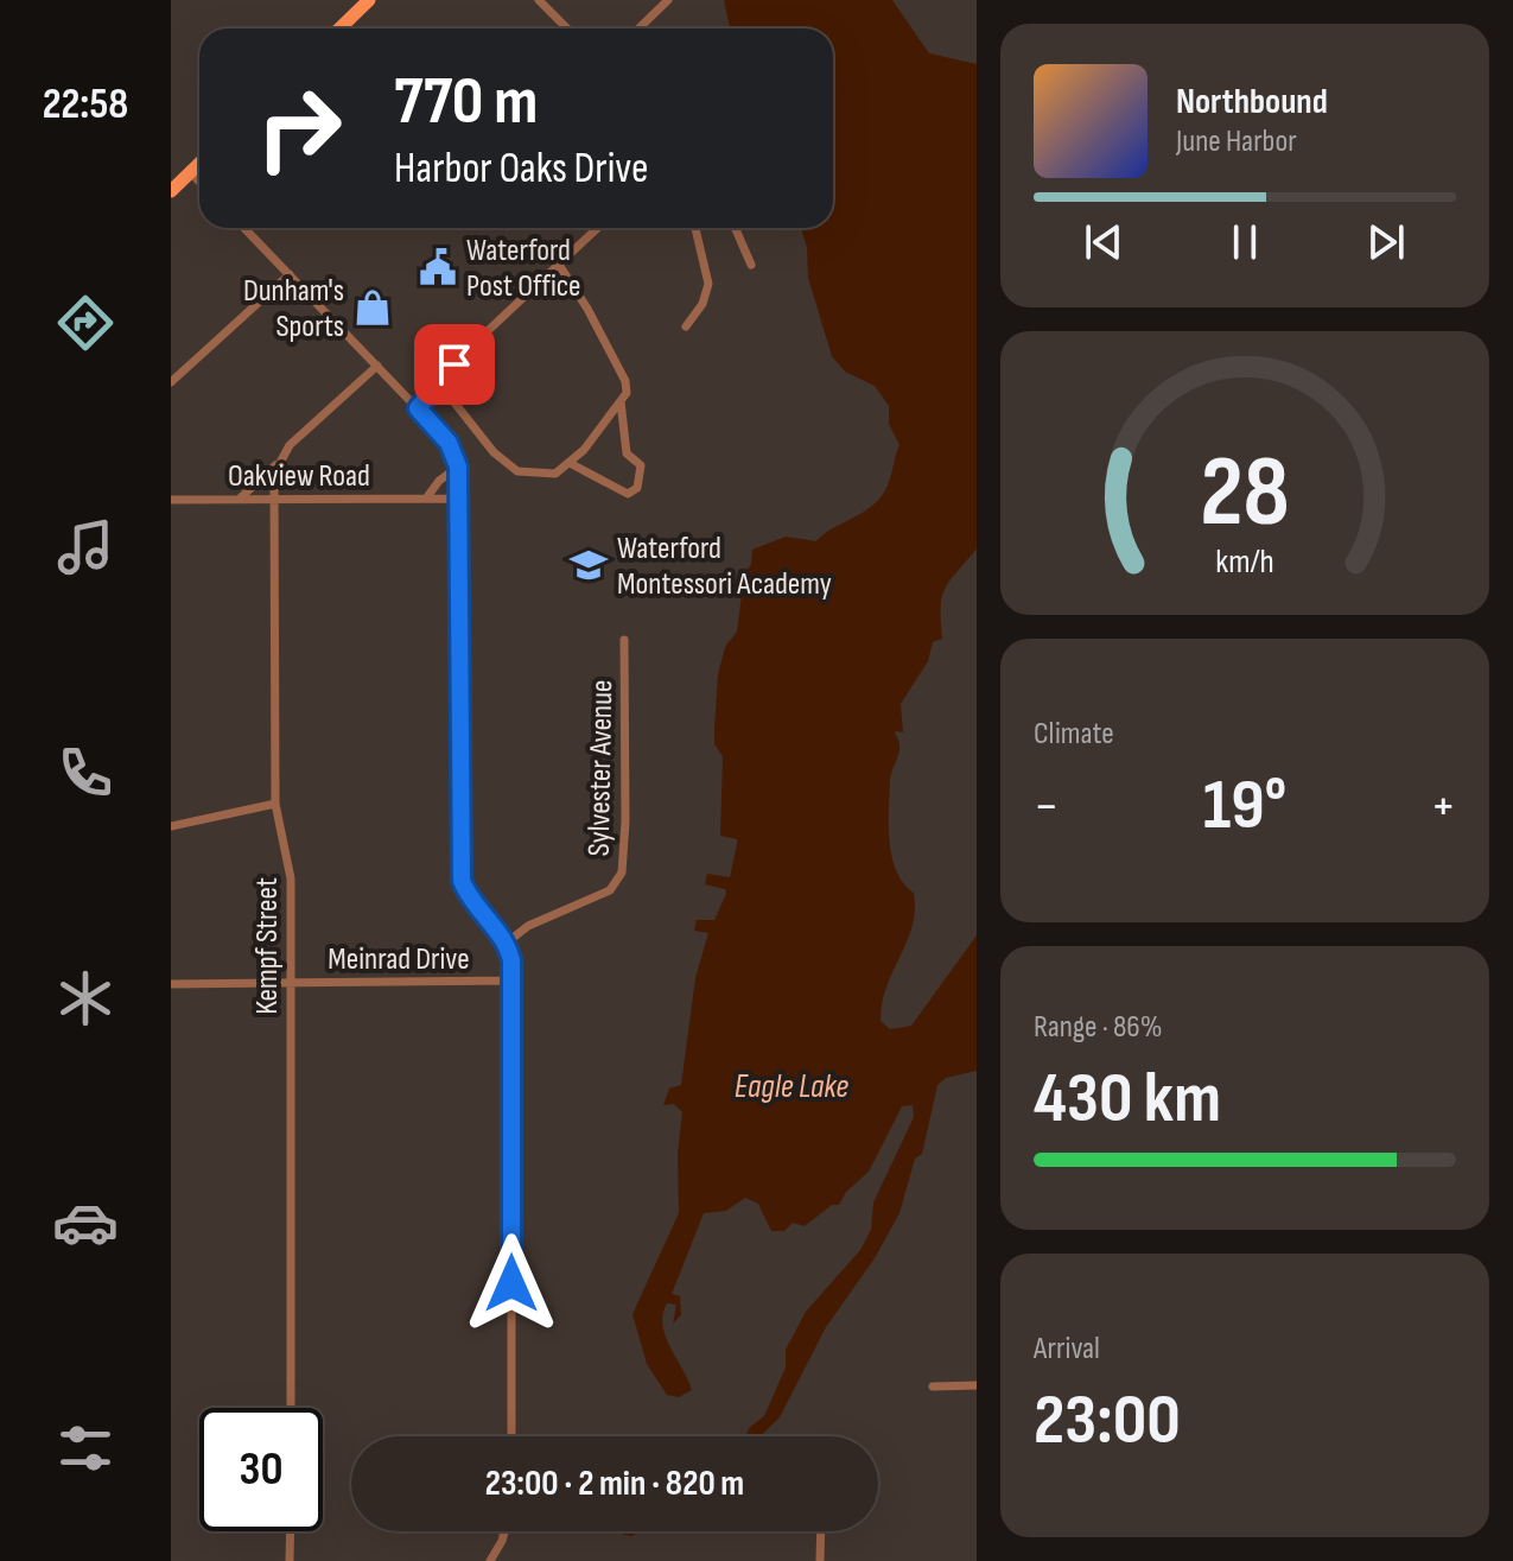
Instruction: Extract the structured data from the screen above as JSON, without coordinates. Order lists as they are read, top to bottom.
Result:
{
  "streets": {
    "street": [
      "Oakview Road",
      "Sylvester Avenue",
      "Kempf Street",
      "Meinrad Drive"
    ]
  },
  "crossings": [
    ["Oakview Road", "Kempf Street"],
    ["Kempf Street", "Meinrad Drive"]
  ],
  "water": ["Eagle Lake"],
  "places": {
    "public building": ["Waterford Post Office"],
    "shop": ["Dunham's Sports"],
    "school or university": ["Waterford Montessori Academy"]
  },
  "page": {
    "tabs": "22:58",
    "turn": ["770 m", "Harbor Oaks Drive"],
    "song": ["Northbound", "June Harbor"],
    "tile": [
      "Climate",
      ["Range · 86%", "430 km"],
      ["Arrival", "23:00"]
    ],
    "heat": ["−", "19°", "+"],
    "limit": "30",
    "trip": "23:00 · 2 min · 820 m",
    "gauge": ["28", "km/h"]
  }
}
